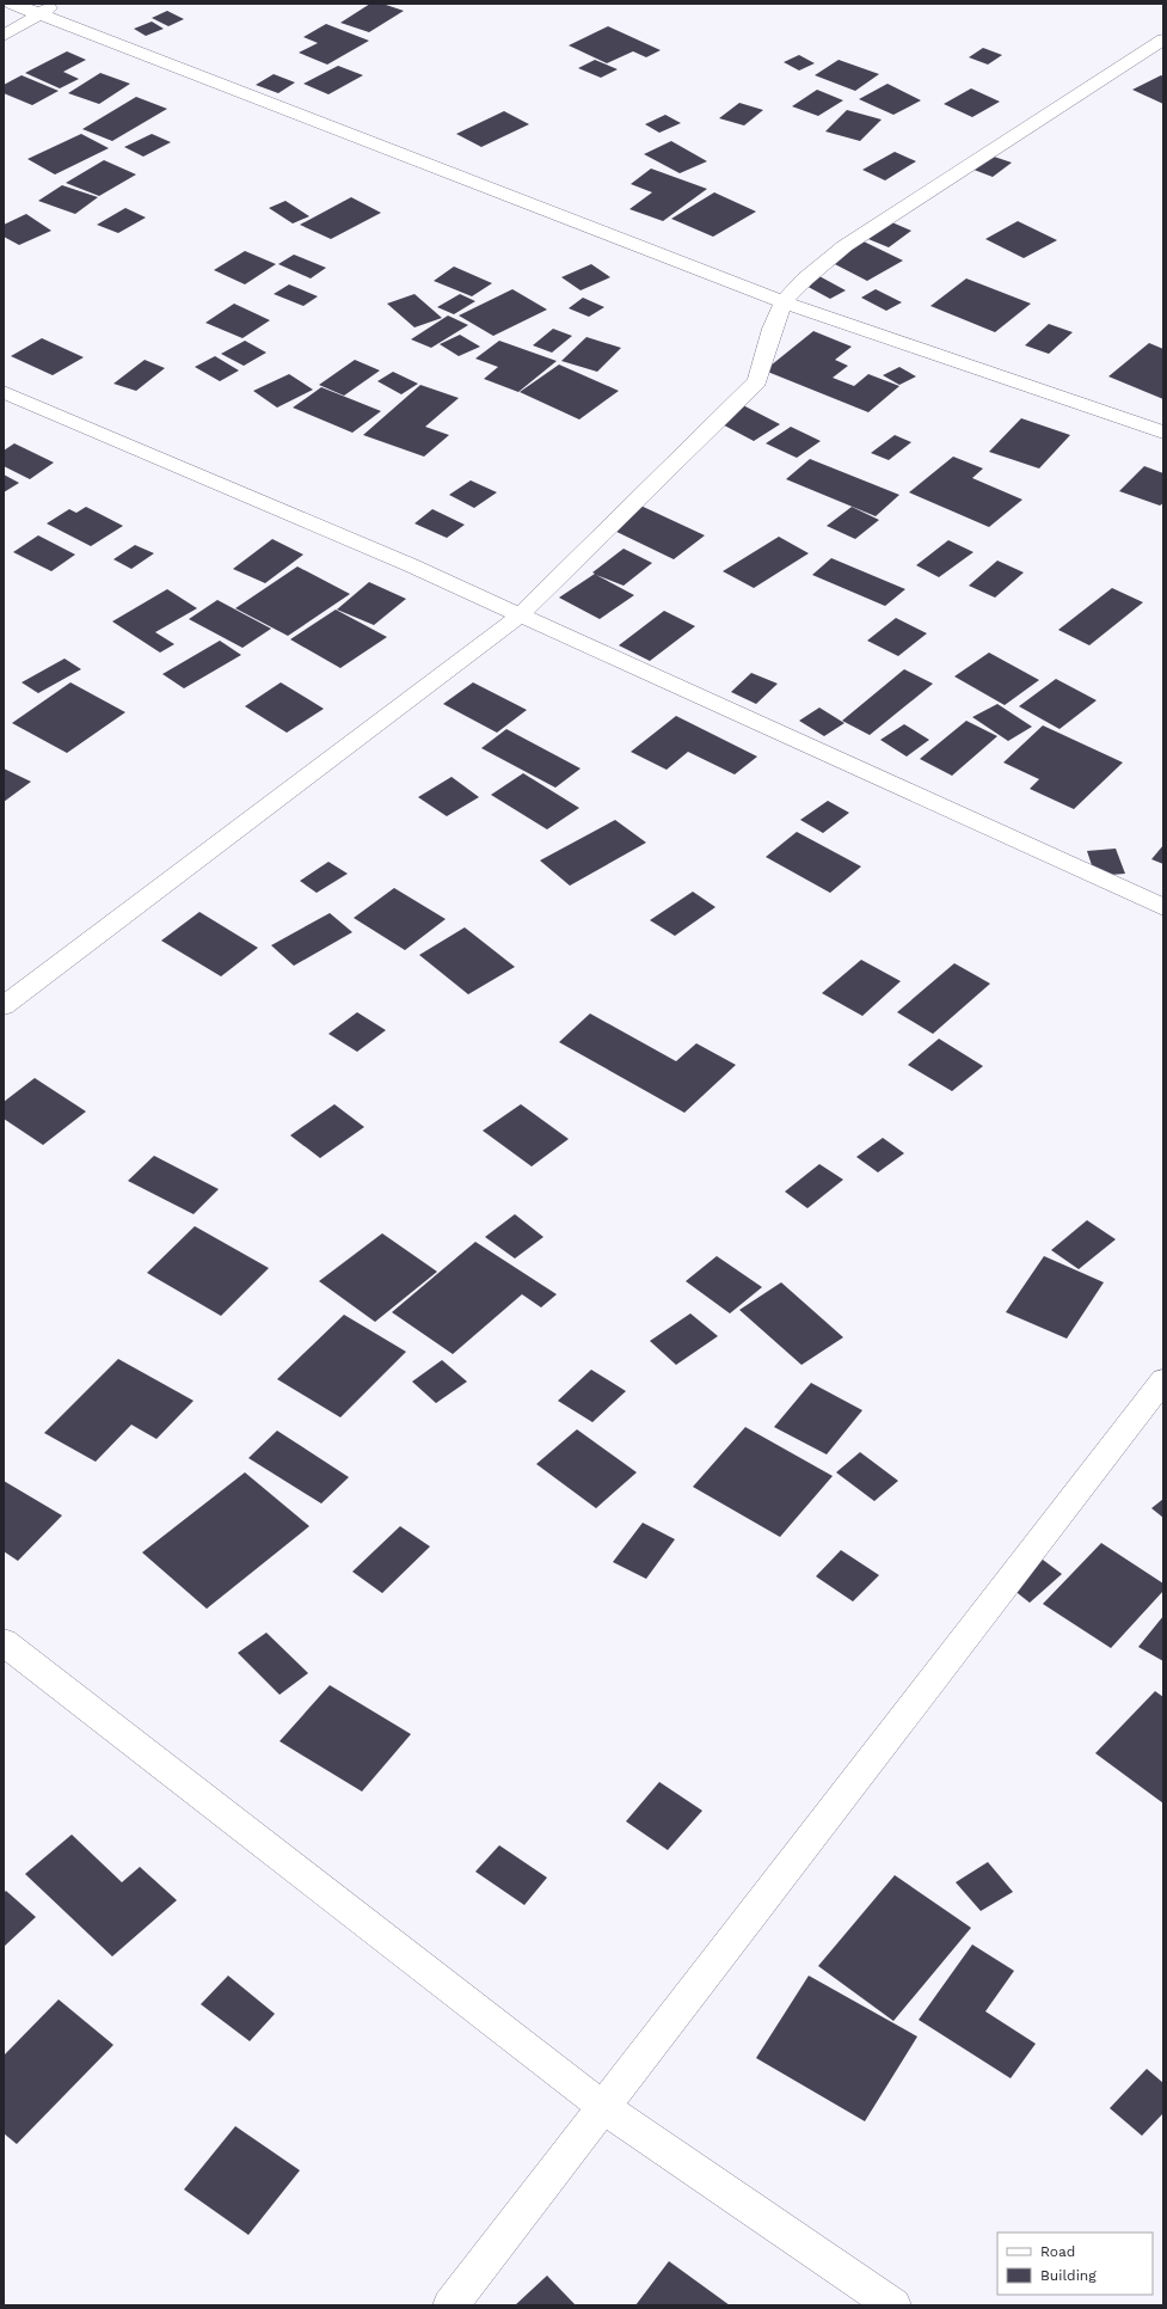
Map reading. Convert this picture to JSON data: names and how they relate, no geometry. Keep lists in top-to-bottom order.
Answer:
{
  "legend": ["Road", "Building"]
}
